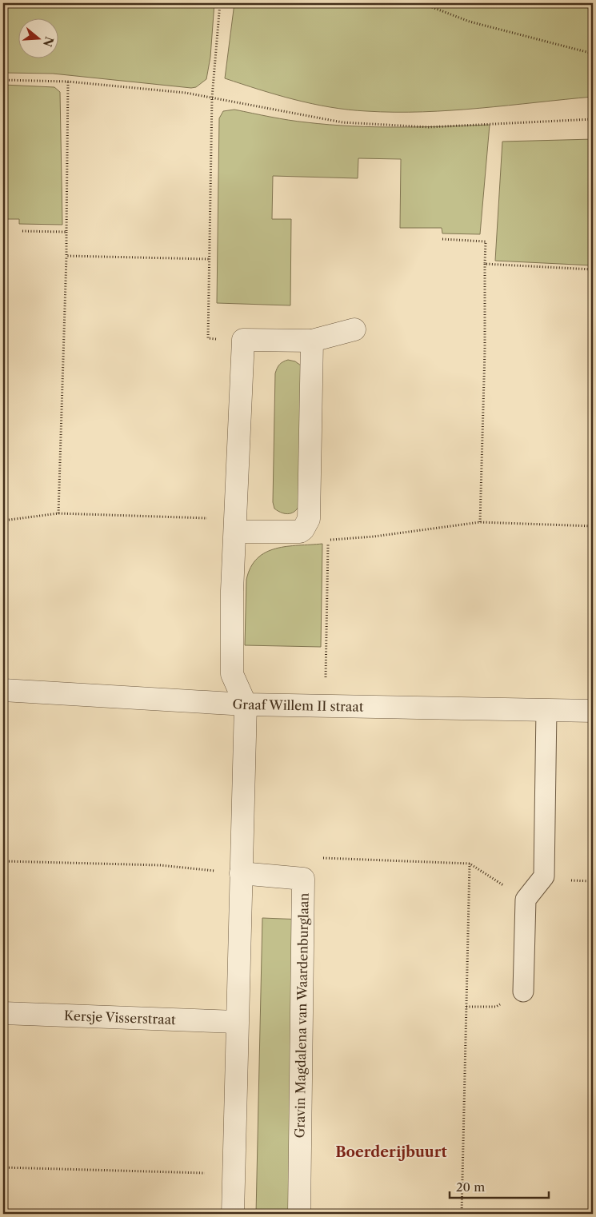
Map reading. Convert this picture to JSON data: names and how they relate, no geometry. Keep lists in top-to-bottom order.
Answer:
{
  "streets": {
    "street": ["Graaf Willem II straat", "Gravin Magdalena van Waardenburglaan", "Kersje Visserstraat"]
  },
  "districts": ["Boerderijbuurt"],
  "scale_bar": "20 m",
  "north": "right"
}
